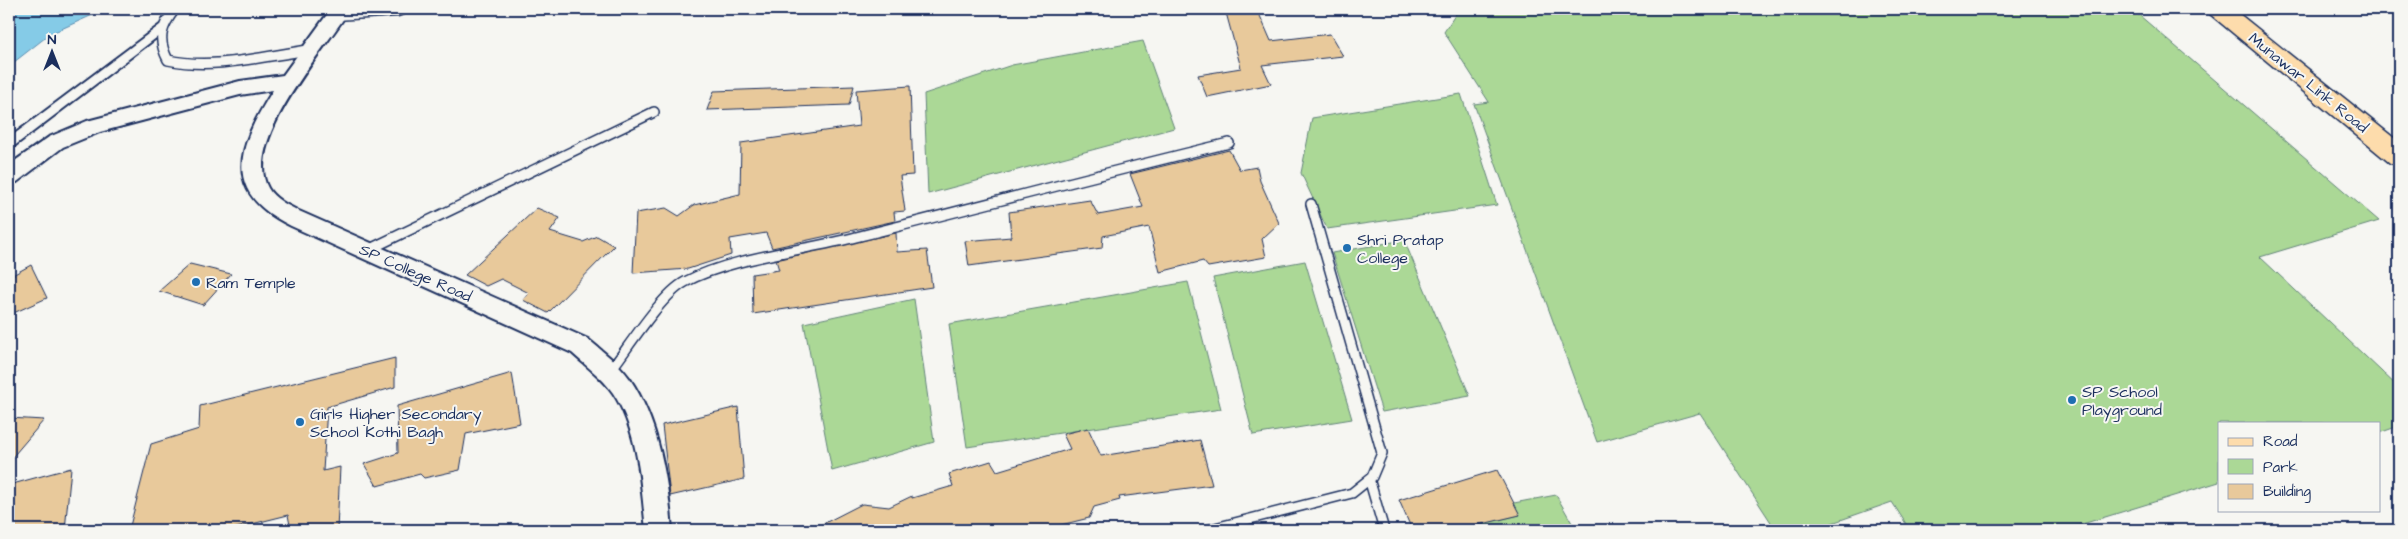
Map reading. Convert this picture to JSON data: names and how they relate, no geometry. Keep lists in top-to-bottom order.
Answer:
{
  "streets": {
    "main road": ["Munawar Link Road"],
    "street": ["SP College Road"]
  },
  "places": [
    "Shri Pratap College",
    "Ram Temple",
    "SP School Playground",
    "Girls Higher Secondary School Kothi Bagh"
  ],
  "legend": ["Road", "Park", "Building"],
  "north": "top"
}
